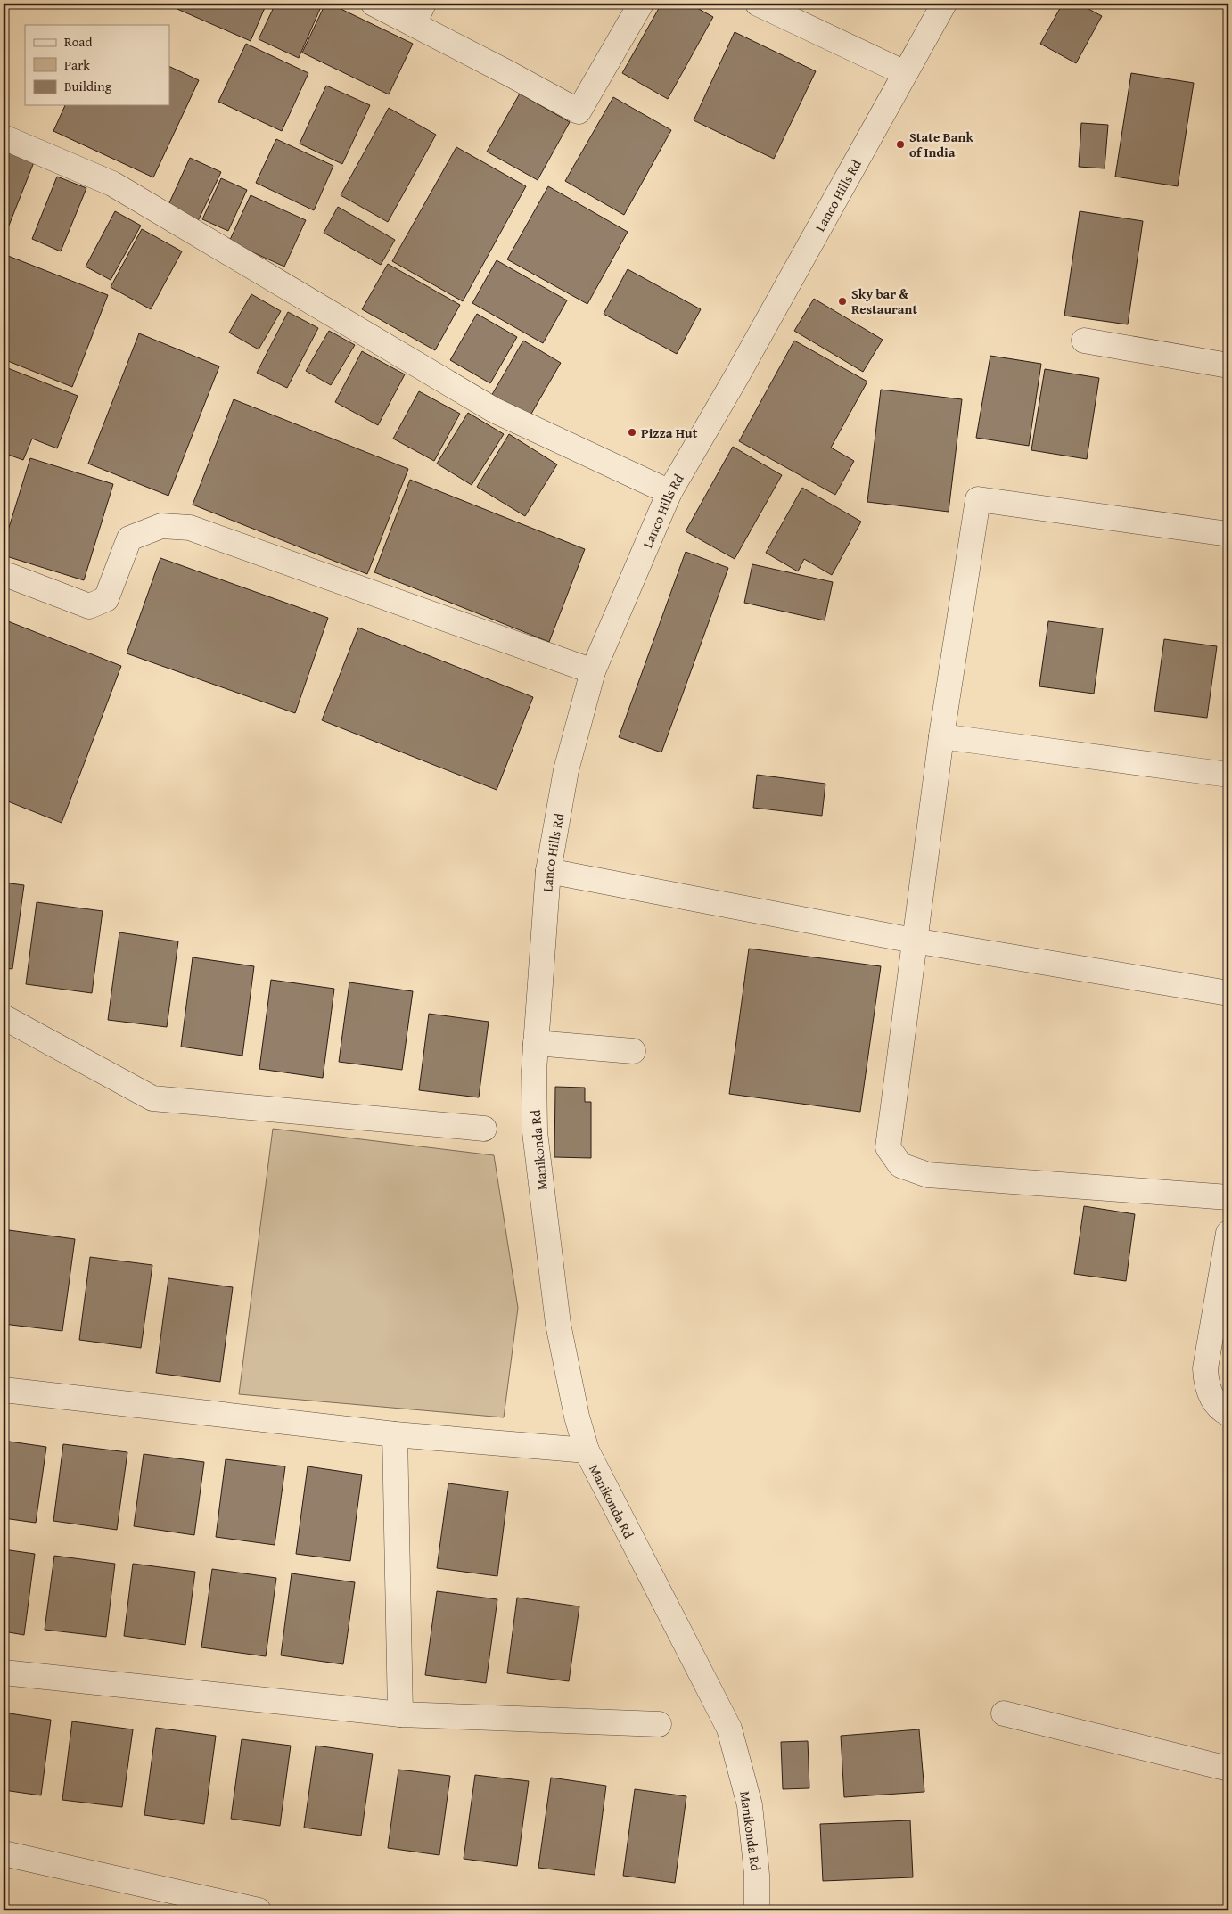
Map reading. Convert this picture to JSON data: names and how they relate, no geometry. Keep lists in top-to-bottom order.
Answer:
{
  "streets": {
    "street": ["Lanco Hills Rd", "Manikonda Rd"]
  },
  "crossings": [
    ["Lanco Hills Rd", "Manikonda Rd"]
  ],
  "places": ["State Bank of India", "Sky bar & Restaurant", "Pizza Hut"],
  "legend": ["Road", "Park", "Building"]
}
